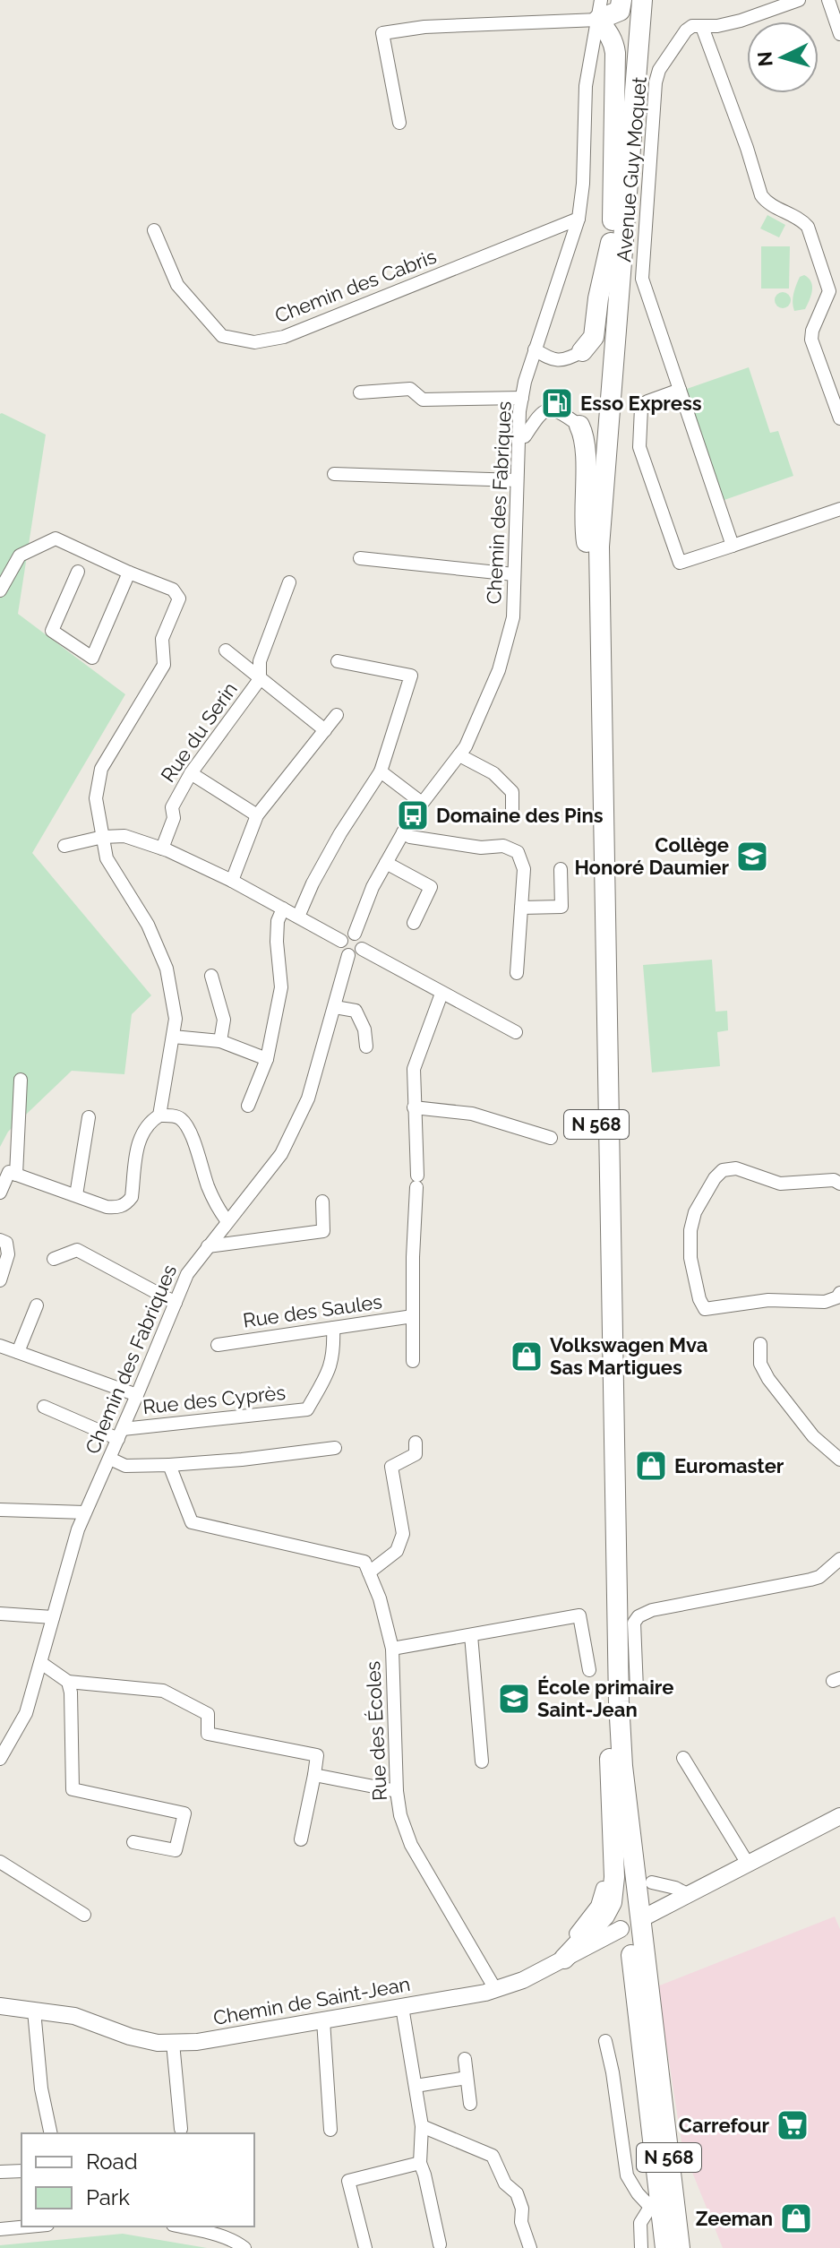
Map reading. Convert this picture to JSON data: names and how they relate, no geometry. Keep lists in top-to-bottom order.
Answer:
{
  "streets": {
    "highway": ["N 568"],
    "main road": ["Chemin de Saint-Jean"],
    "street": [
      "Avenue Guy Moquet",
      "Chemin des Cabris",
      "Chemin des Fabriques",
      "Rue du Serin",
      "Rue des Saules",
      "Rue des Cyprès",
      "Rue des Écoles"
    ]
  },
  "crossings": [
    ["Chemin des Cabris", "Chemin des Fabriques"],
    ["Chemin des Fabriques", "Rue des Cyprès"],
    ["Rue des Saules", "Rue des Cyprès"],
    ["Rue des Écoles", "Chemin de Saint-Jean"]
  ],
  "places": {
    "fuel station": ["Esso Express"],
    "bus stop": ["Domaine des Pins"],
    "school or university": ["Collège Honoré Daumier", "École primaire Saint-Jean"],
    "shop": ["Volkswagen Mva Sas Martigues", "Euromaster", "Zeeman"],
    "supermarket": ["Carrefour"]
  },
  "legend": ["Road", "Park"],
  "north": "left"
}
